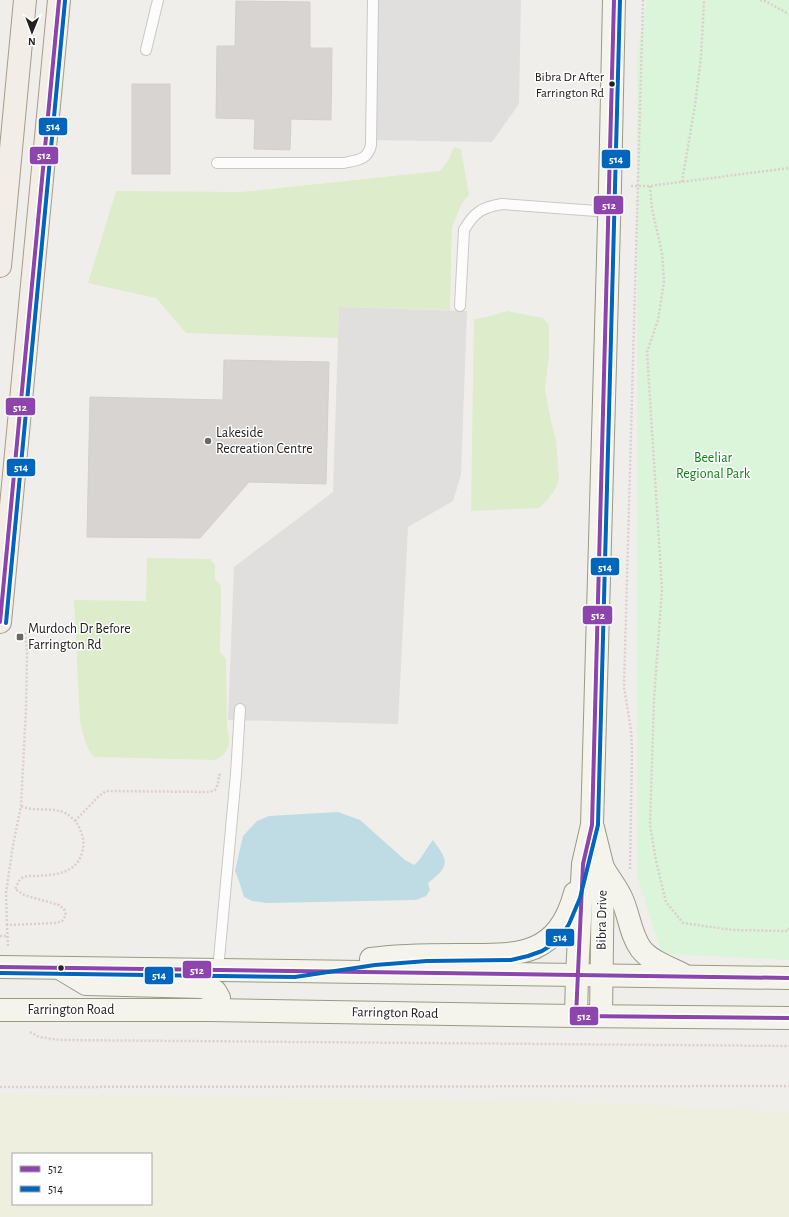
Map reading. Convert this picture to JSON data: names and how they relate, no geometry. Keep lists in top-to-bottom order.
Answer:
{
  "streets": {
    "main road": ["Bibra Drive", "Farrington Road"]
  },
  "crossings": [
    ["Bibra Drive", "Farrington Road"]
  ],
  "parks": ["Beeliar Regional Park"],
  "places": {
    "other": ["Bibra Dr After Farrington Rd", "Lakeside Recreation Centre"],
    "transit": ["Murdoch Dr Before Farrington Rd"]
  },
  "lines": ["transit line 512", "transit line 514"],
  "legend": ["512", "514"],
  "north": "bottom"
}
